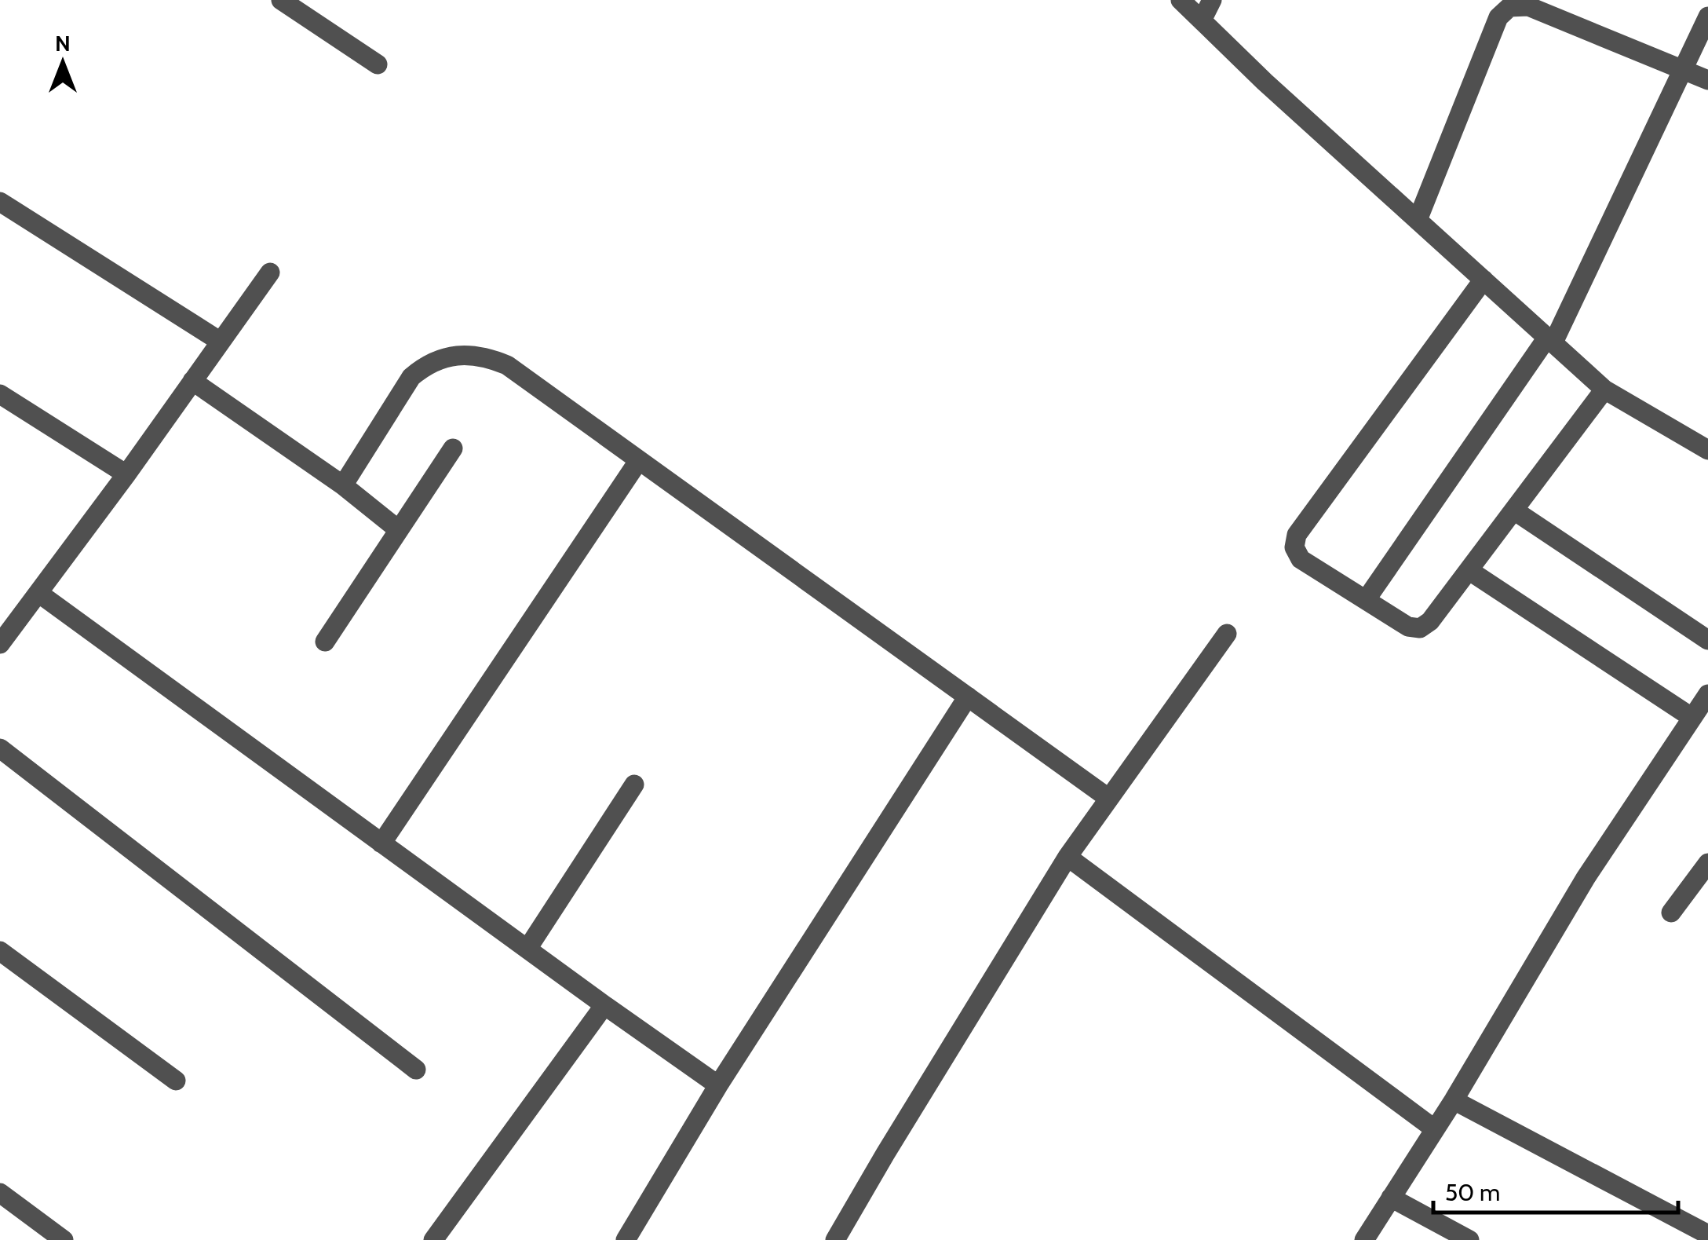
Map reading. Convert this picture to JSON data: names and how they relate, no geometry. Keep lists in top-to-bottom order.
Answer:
{
  "scale_bar": "50 m",
  "north": "top"
}
